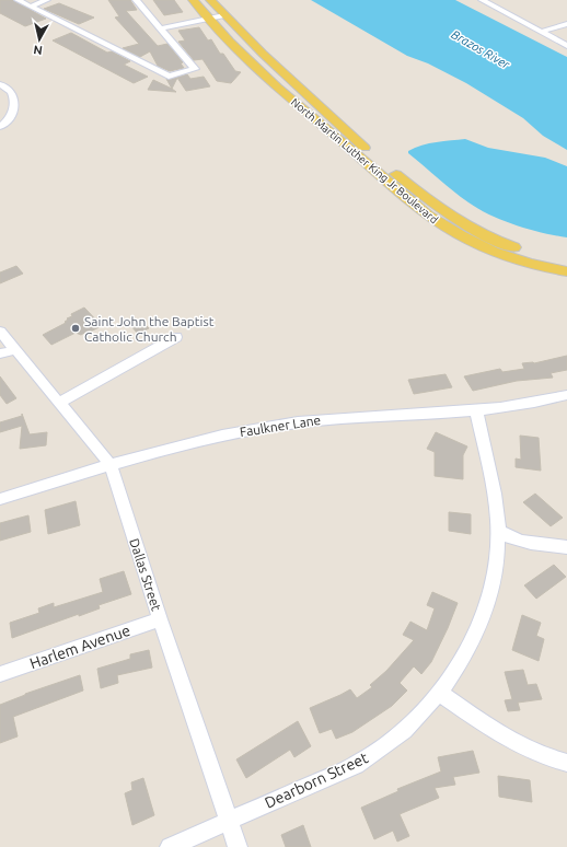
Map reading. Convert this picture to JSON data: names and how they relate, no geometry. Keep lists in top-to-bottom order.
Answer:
{
  "streets": {
    "main road": ["North Martin Luther King Jr Boulevard"],
    "street": [
      "Faulkner Lane",
      "Dallas Street",
      "Harlem Avenue",
      "Dearborn Street"
    ]
  },
  "crossings": [
    ["Faulkner Lane", "Dallas Street"],
    ["Faulkner Lane", "Dearborn Street"],
    ["Dallas Street", "Harlem Avenue"],
    ["Dallas Street", "Dearborn Street"]
  ],
  "water": ["Brazos River"],
  "places": ["Saint John the Baptist Catholic Church"],
  "north": "bottom"
}
